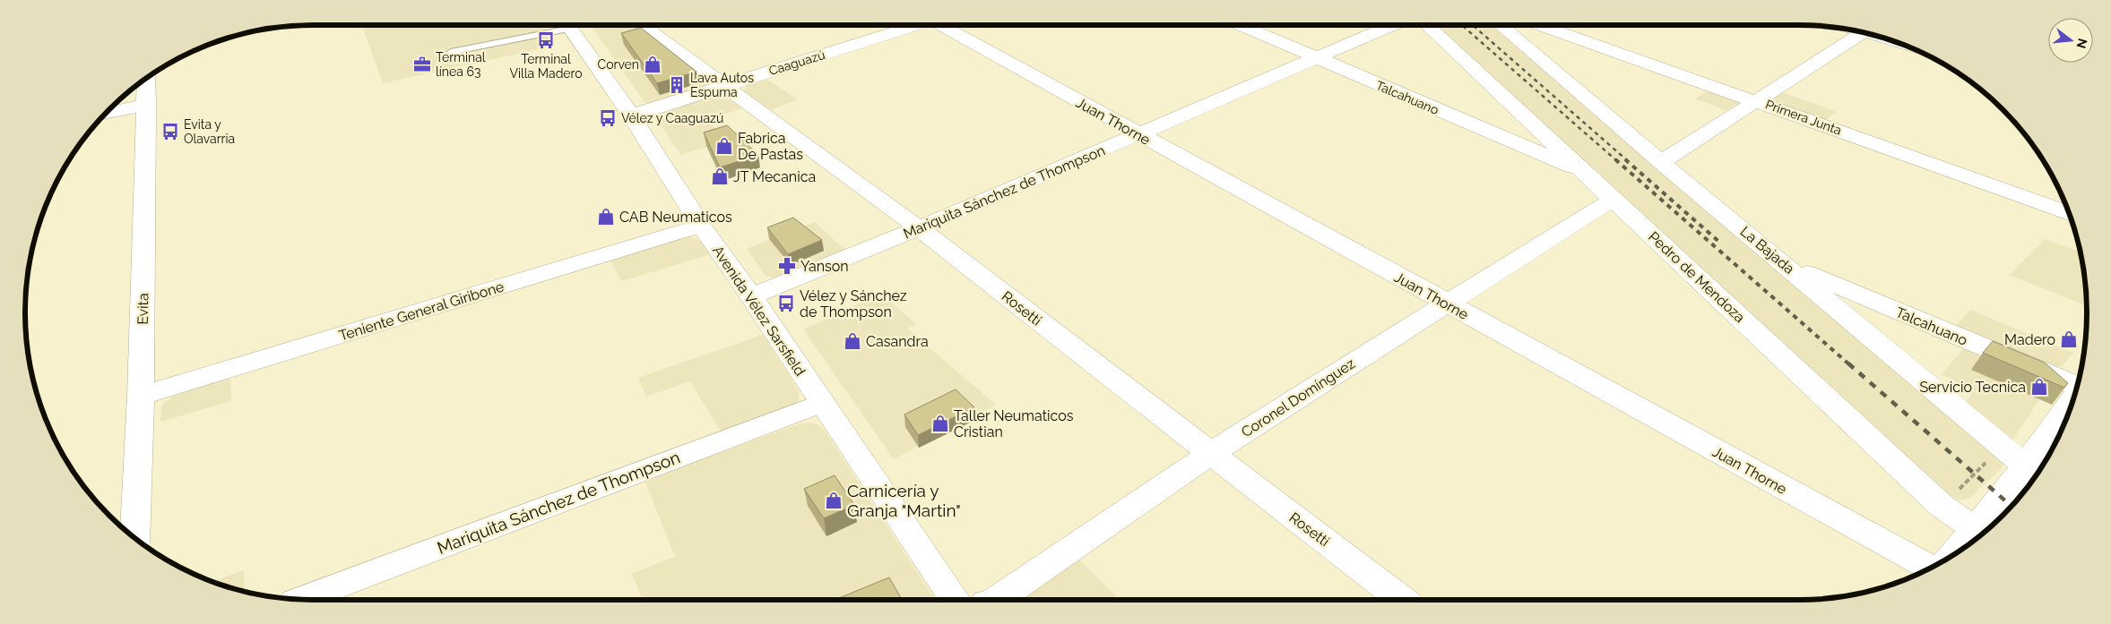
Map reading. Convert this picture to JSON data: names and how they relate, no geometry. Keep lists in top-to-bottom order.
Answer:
{
  "streets": {
    "street": [
      "Caaguazú",
      "Talcahuano",
      "Primera Junta",
      "Juan Thorne",
      "Mariquita Sánchez de Thompson",
      "La Bajada",
      "Pedro de Mendoza",
      "Rosetti",
      "Evita",
      "Teniente General Giribone",
      "Avenida Vélez Sarsfield",
      "Coronel Domínguez"
    ]
  },
  "crossings": [
    ["Caaguazú", "Rosetti"],
    ["Caaguazú", "Avenida Vélez Sarsfield"],
    ["Talcahuano", "Mariquita Sánchez de Thompson"],
    ["Talcahuano", "La Bajada"],
    ["Talcahuano", "Pedro de Mendoza"],
    ["Juan Thorne", "Mariquita Sánchez de Thompson"],
    ["Juan Thorne", "Coronel Domínguez"],
    ["Mariquita Sánchez de Thompson", "Rosetti"],
    ["Mariquita Sánchez de Thompson", "Avenida Vélez Sarsfield"],
    ["Pedro de Mendoza", "Coronel Domínguez"],
    ["Rosetti", "Coronel Domínguez"],
    ["Evita", "Teniente General Giribone"],
    ["Teniente General Giribone", "Avenida Vélez Sarsfield"]
  ],
  "places": {
    "bus stop": [
      "Terminal Villa Madero",
      "Vélez y Caaguazú",
      "Evita y Olavarria",
      "Vélez y Sánchez de Thompson"
    ],
    "office": ["Terminal línea 63"],
    "shop": [
      "Corven",
      "Fabrica De Pastas",
      "JT Mecanica",
      "CAB Neumaticos",
      "Madero",
      "Casandra",
      "Servicio Tecnica",
      "Taller Neumaticos Cristian",
      "Carnicería y Granja \"Martin\""
    ],
    "building": ["Lava Autos Espuma"],
    "pharmacy": ["Yanson"]
  },
  "north": "right"
}
